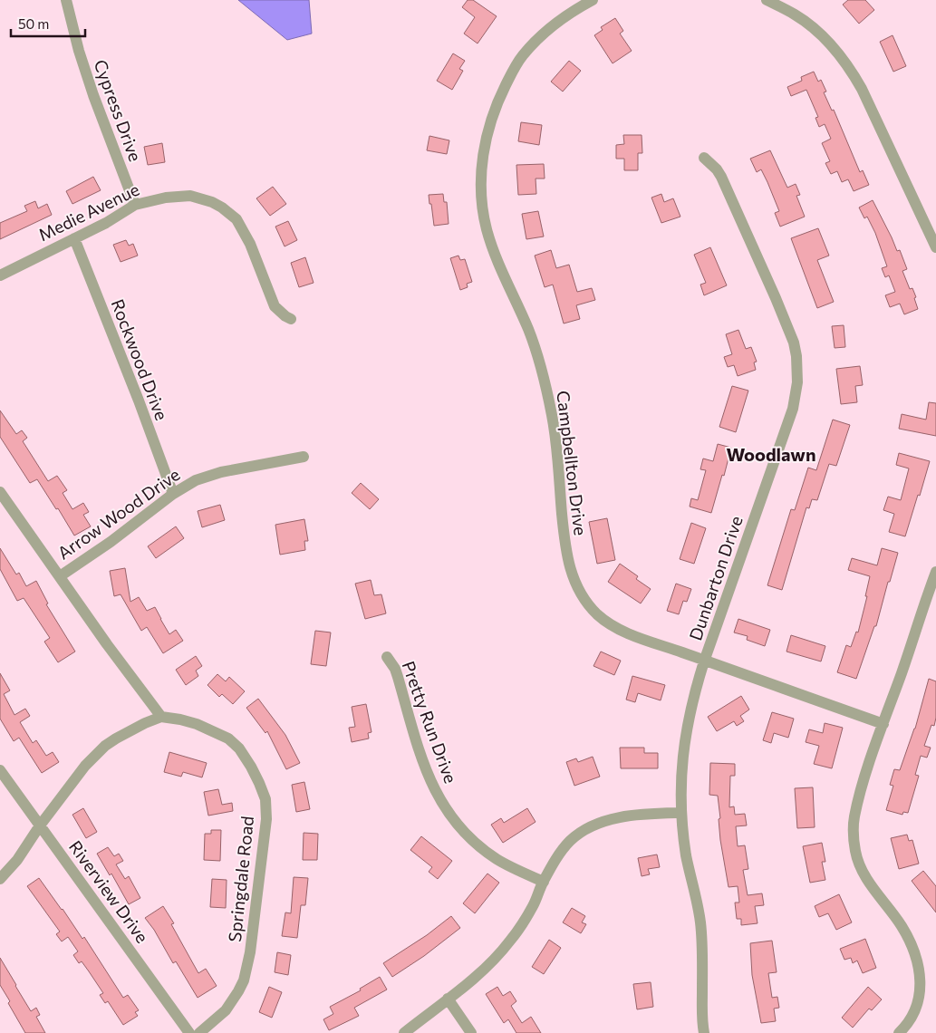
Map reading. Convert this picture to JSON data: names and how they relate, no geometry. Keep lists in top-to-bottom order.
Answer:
{
  "streets": {
    "street": [
      "Cypress Drive",
      "Medie Avenue",
      "Rockwood Drive",
      "Campbellton Drive",
      "Arrow Wood Drive",
      "Dunbarton Drive",
      "Pretty Run Drive",
      "Springdale Road",
      "Riverview Drive"
    ]
  },
  "crossings": [
    ["Cypress Drive", "Medie Avenue"],
    ["Medie Avenue", "Rockwood Drive"],
    ["Rockwood Drive", "Arrow Wood Drive"],
    ["Campbellton Drive", "Dunbarton Drive"]
  ],
  "districts": ["Woodlawn"],
  "scale_bar": "50 m"
}
